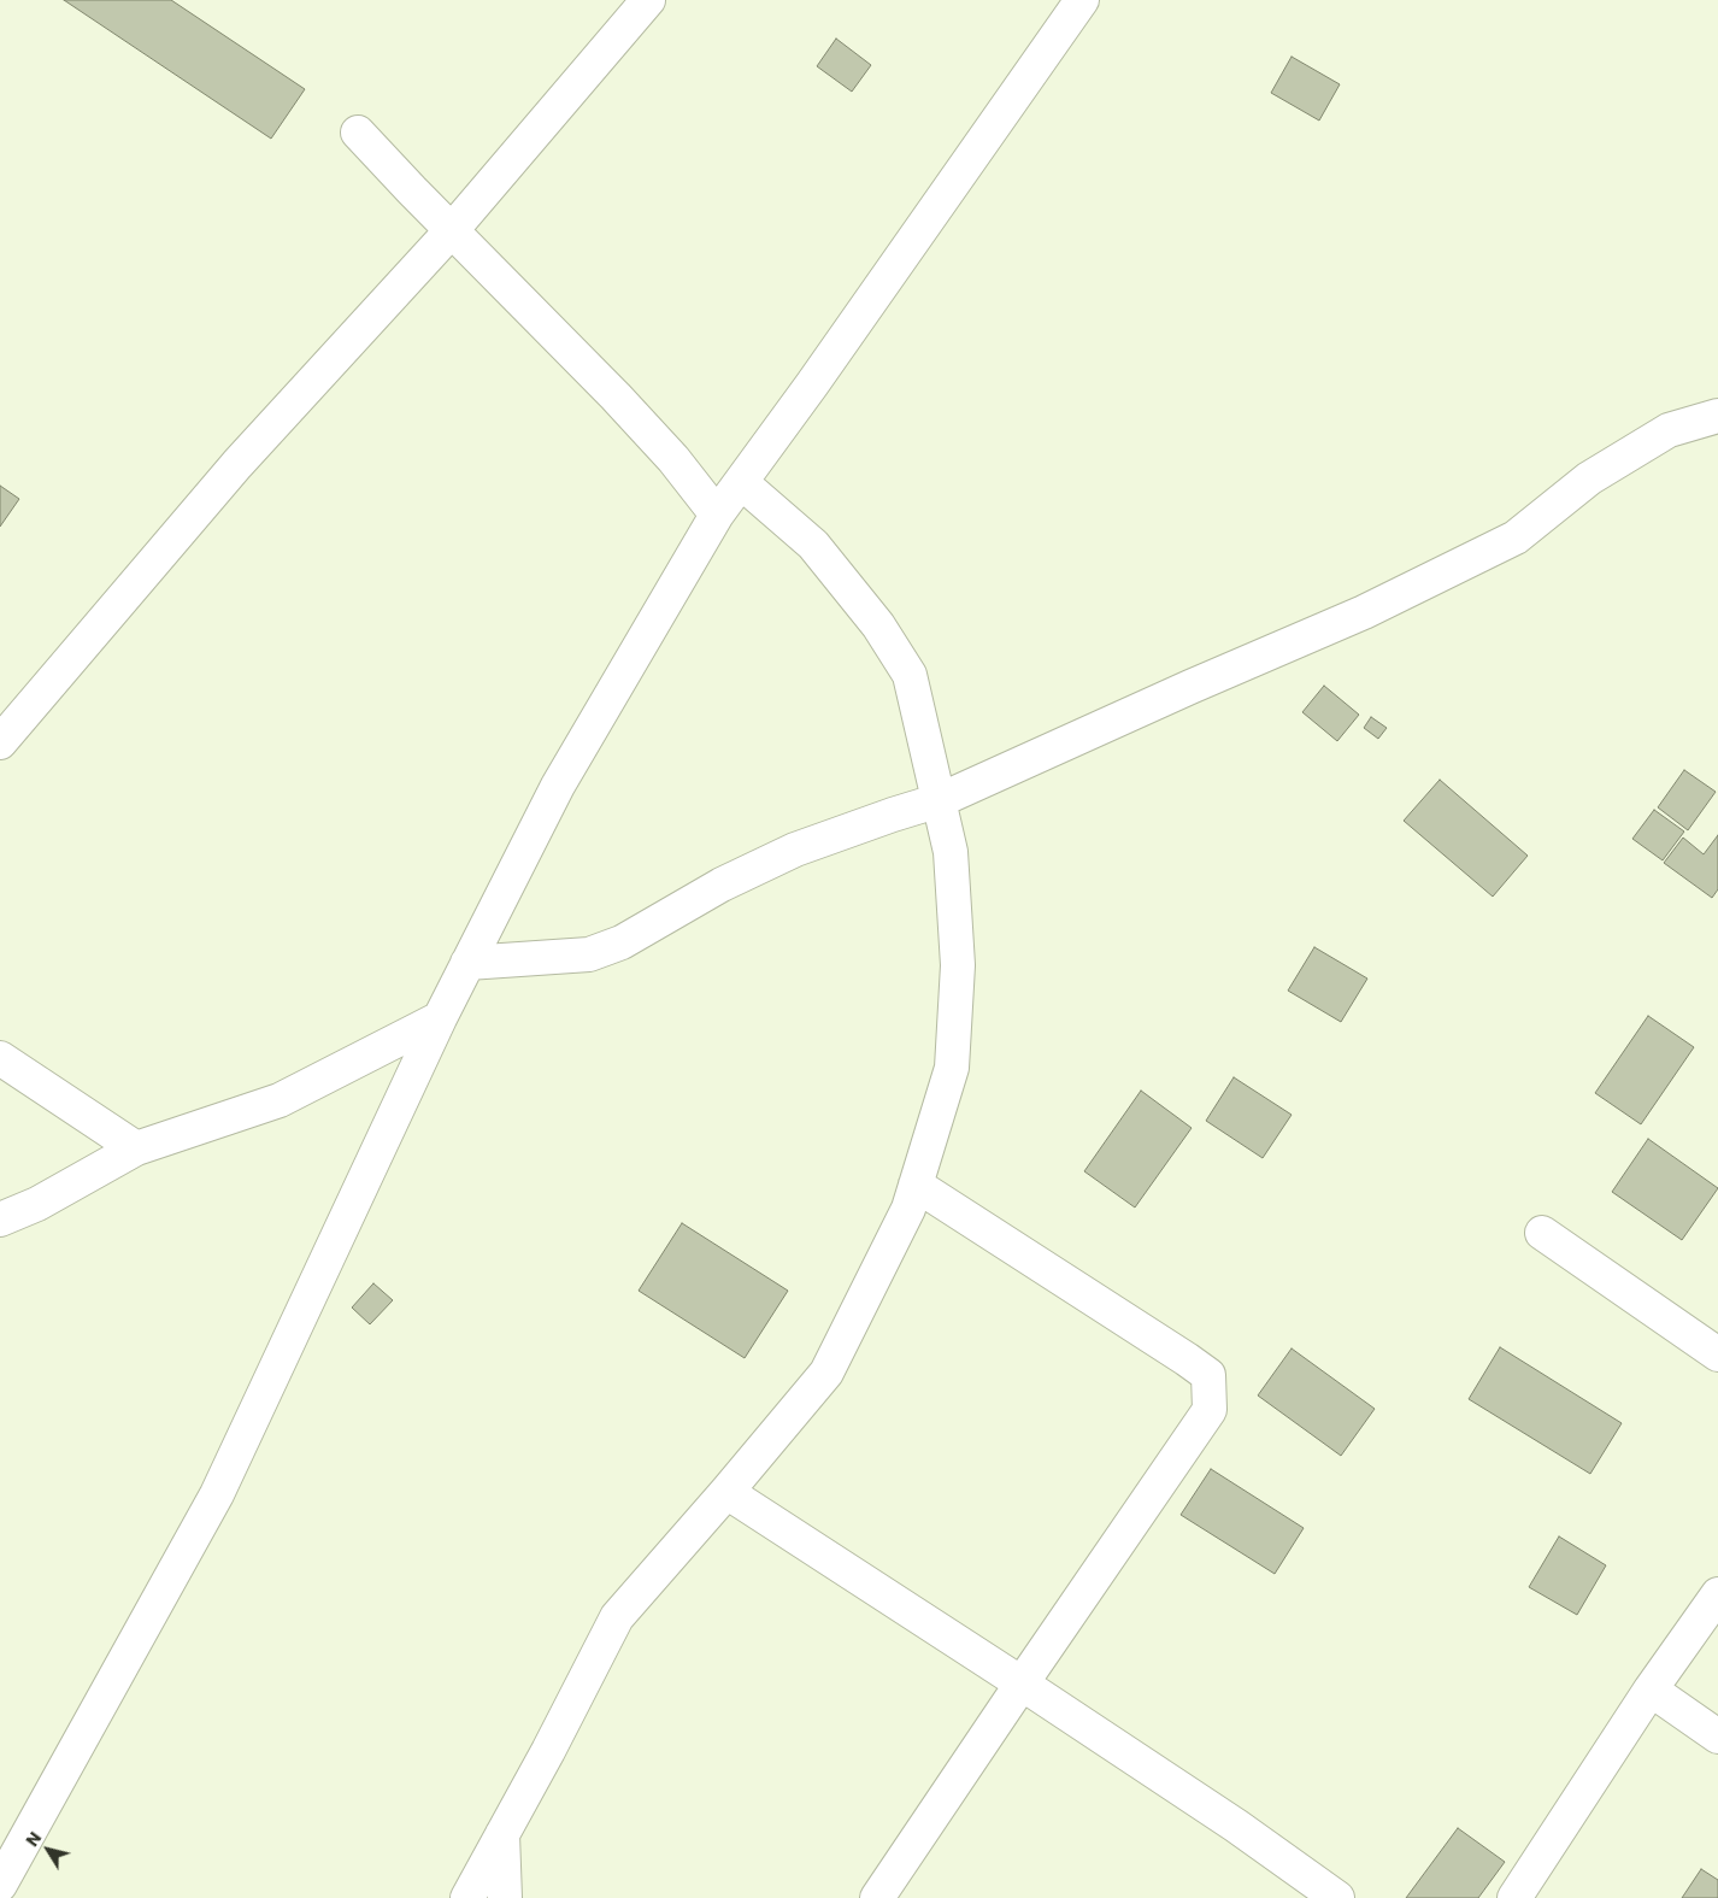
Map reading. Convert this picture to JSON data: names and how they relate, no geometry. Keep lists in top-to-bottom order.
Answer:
{
  "north": "top left"
}
